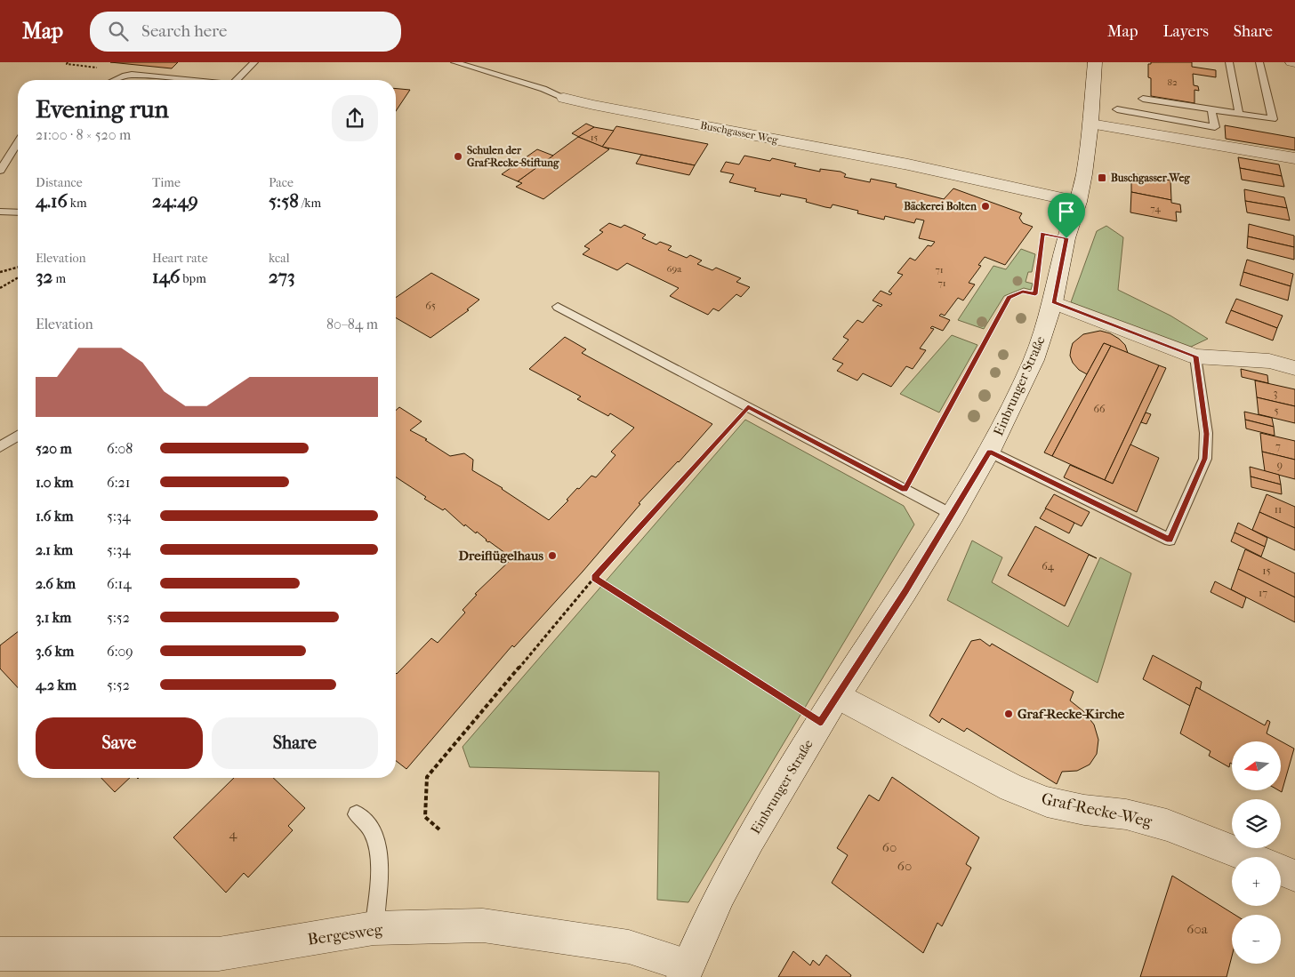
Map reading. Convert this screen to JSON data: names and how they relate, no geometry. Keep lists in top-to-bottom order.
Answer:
{
  "streets": {
    "street": [
      "Buschgasser Weg",
      "Einbrunger Straße",
      "Graf-Recke-Weg",
      "Bergesweg"
    ]
  },
  "crossings": [
    ["Buschgasser Weg", "Einbrunger Straße"],
    ["Einbrunger Straße", "Graf-Recke-Weg"],
    ["Einbrunger Straße", "Bergesweg"]
  ],
  "places": {
    "other": [
      "Schulen der Graf-Recke-Stiftung",
      "Bäckerei Bolten",
      "Dreiflügelhaus",
      "Graf-Recke-Kirche"
    ],
    "transit": ["Buschgasser Weg"]
  },
  "house_numbers": [
    "82",
    "15",
    "74",
    "69a",
    "71",
    "71",
    "65",
    "3",
    "66",
    "5",
    "7",
    "9",
    "11",
    "64",
    "15",
    "17",
    "4",
    "60",
    "60",
    "60a"
  ],
  "north": "left",
  "page": {
    "header": "Map",
    "search": "Search here",
    "nav": ["Map", "Layers", "Share"],
    "heading": ["Evening run", "21:00 · 8 × 520 m"],
    "stats": [
      ["Distance", "4.16 km"],
      ["Time", "24:49"],
      ["Pace", "5:58 /km"],
      ["Elevation", "32 m"],
      ["Heart rate", "146 bpm"],
      ["kcal", "273"]
    ],
    "chart": ["Elevation", "80–84 m"],
    "list": [
      {
        "name": "520 m",
        "note": "6:08"
      },
      {
        "name": "1.0 km",
        "note": "6:21"
      },
      {
        "name": "1.6 km",
        "note": "5:34"
      },
      {
        "name": "2.1 km",
        "note": "5:34"
      },
      {
        "name": "2.6 km",
        "note": "6:14"
      },
      {
        "name": "3.1 km",
        "note": "5:52"
      },
      {
        "name": "3.6 km",
        "note": "6:09"
      },
      {
        "name": "4.2 km",
        "note": "5:52"
      }
    ],
    "buttons": ["Save", "Share"],
    "map_buttons": ["+", "−"]
  }
}
